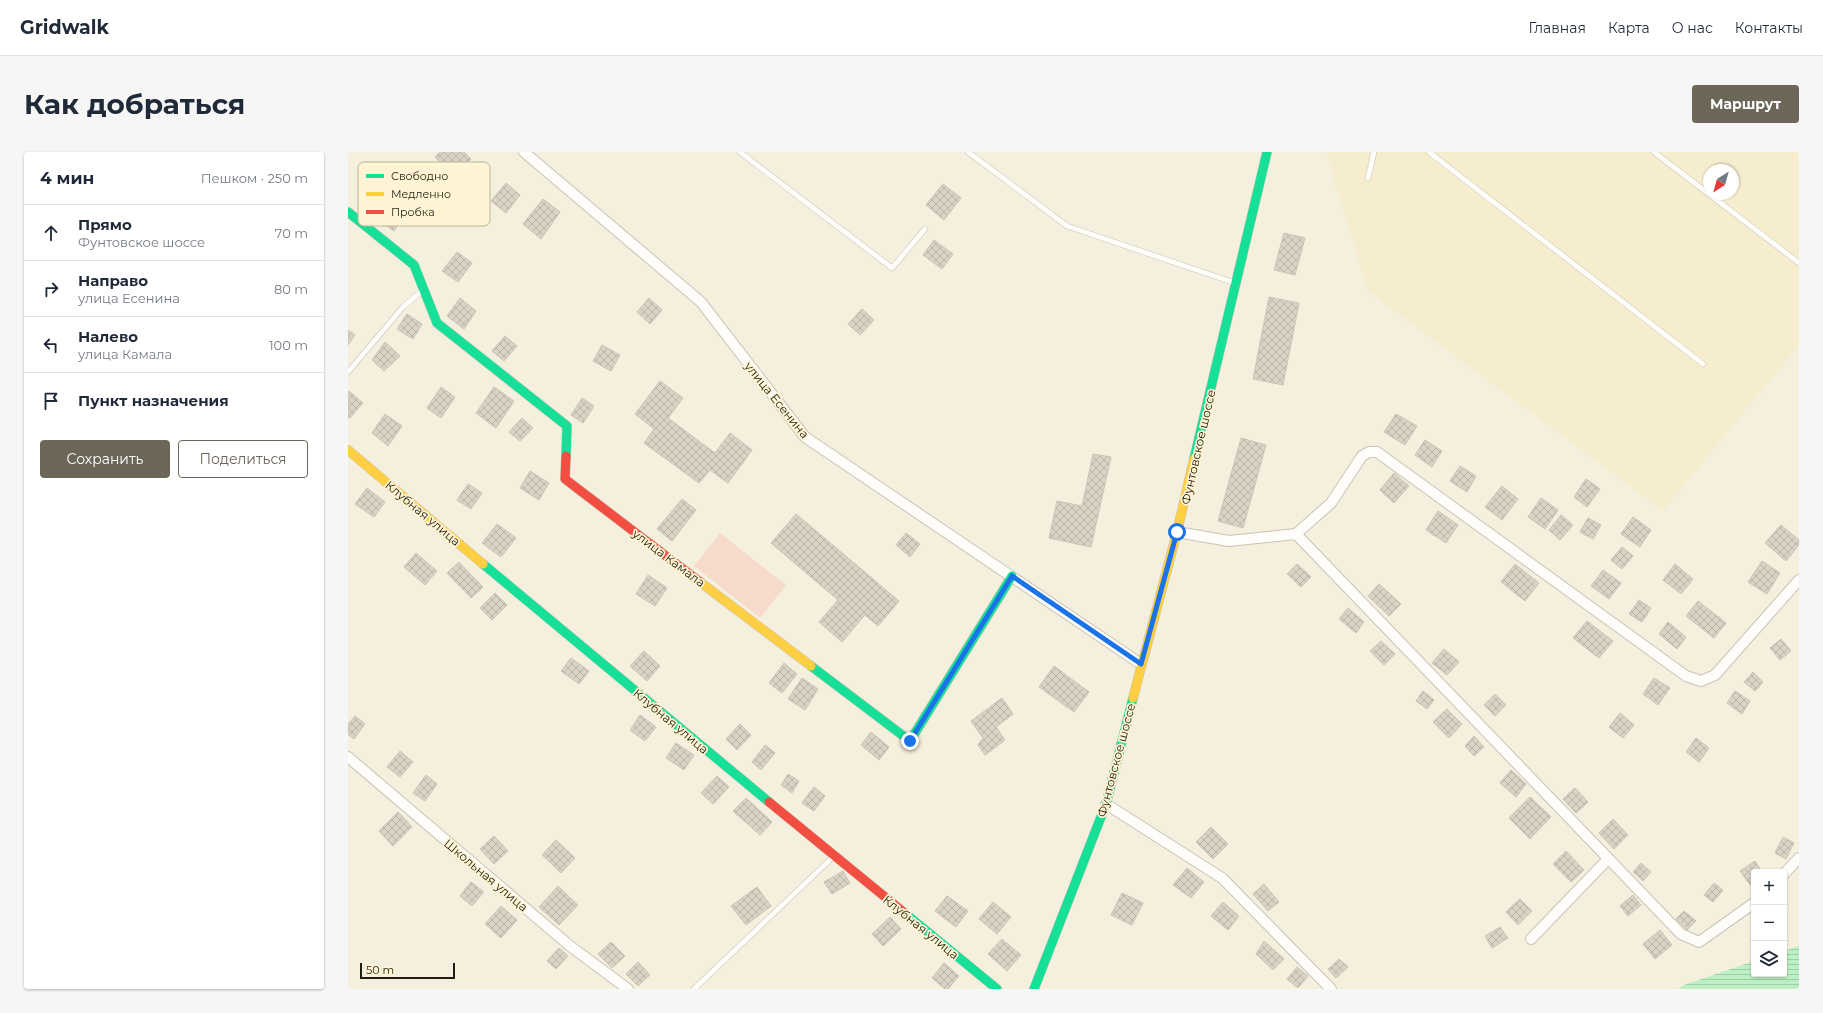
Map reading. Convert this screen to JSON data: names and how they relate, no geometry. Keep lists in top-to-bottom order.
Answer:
{
  "streets": {
    "street": [
      "улица Есенина",
      "Фунтовское шоссе",
      "Клубная улица",
      "улица Камала",
      "Школьная улица"
    ]
  },
  "crossings": [
    ["улица Есенина", "Фунтовское шоссе"],
    ["улица Есенина", "улица Камала"]
  ],
  "legend": ["Свободно", "Медленно", "Пробка"],
  "scale_bar": "50 m",
  "north": "bottom left",
  "page": {
    "header": "Gridwalk",
    "nav": [
      "Главная",
      "Карта",
      "О нас",
      "Контакты"
    ],
    "buttons": [
      "Маршрут",
      ["Сохранить", "Поделиться"]
    ],
    "title": "Как добраться",
    "heading": ["4 мин", "Пешком · 250 m"],
    "list": [
      ["Прямо", "Фунтовское шоссе", "70 m"],
      ["Направо", "улица Есенина", "80 m"],
      ["Налево", "улица Камала", "100 m"],
      "Пункт назначения"
    ],
    "map_buttons": ["+", "−"],
    "scale": "50 m"
  }
}
